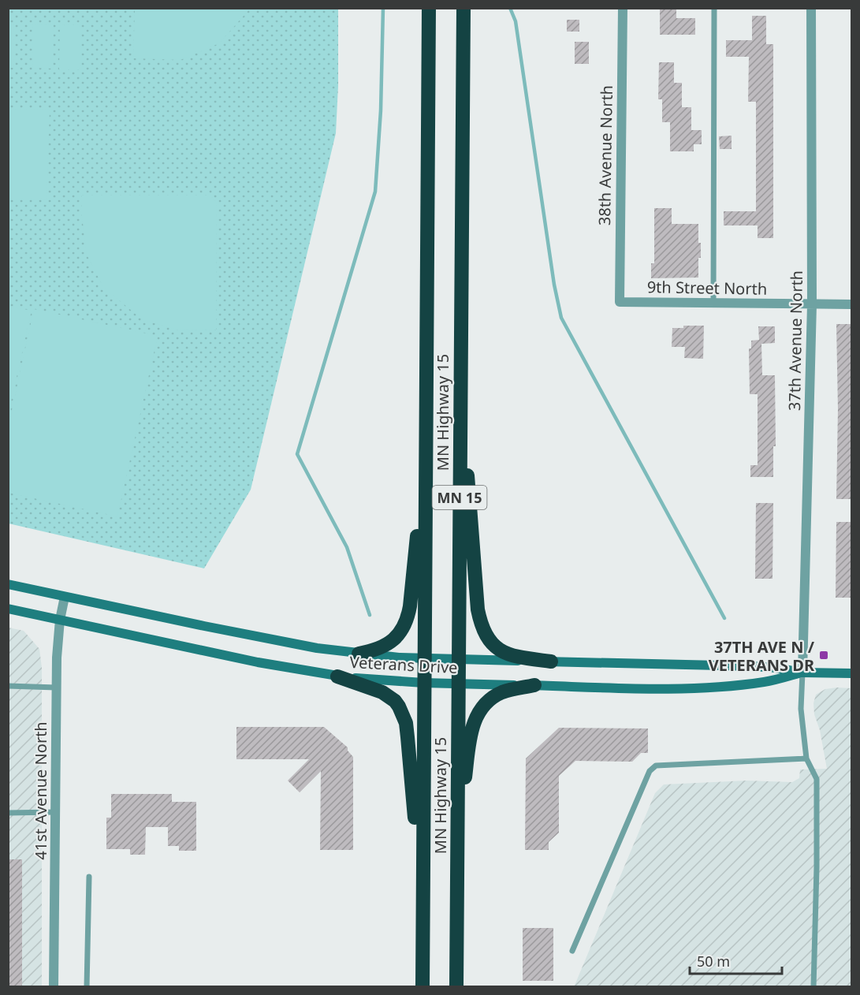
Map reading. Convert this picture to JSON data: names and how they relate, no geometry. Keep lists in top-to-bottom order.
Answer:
{
  "streets": {
    "highway": ["MN Highway 15", "MN 15"],
    "main road": ["Veterans Drive"],
    "street": [
      "38th Avenue North",
      "9th Street North",
      "37th Avenue North",
      "41st Avenue North"
    ]
  },
  "crossings": [
    ["38th Avenue North", "9th Street North"],
    ["9th Street North", "37th Avenue North"],
    ["37th Avenue North", "Veterans Drive"],
    ["MN Highway 15", "Veterans Drive"],
    ["Veterans Drive", "41st Avenue North"]
  ],
  "places": {
    "transit": ["37TH AVE N / VETERANS DR"]
  },
  "scale_bar": "50 m"
}
